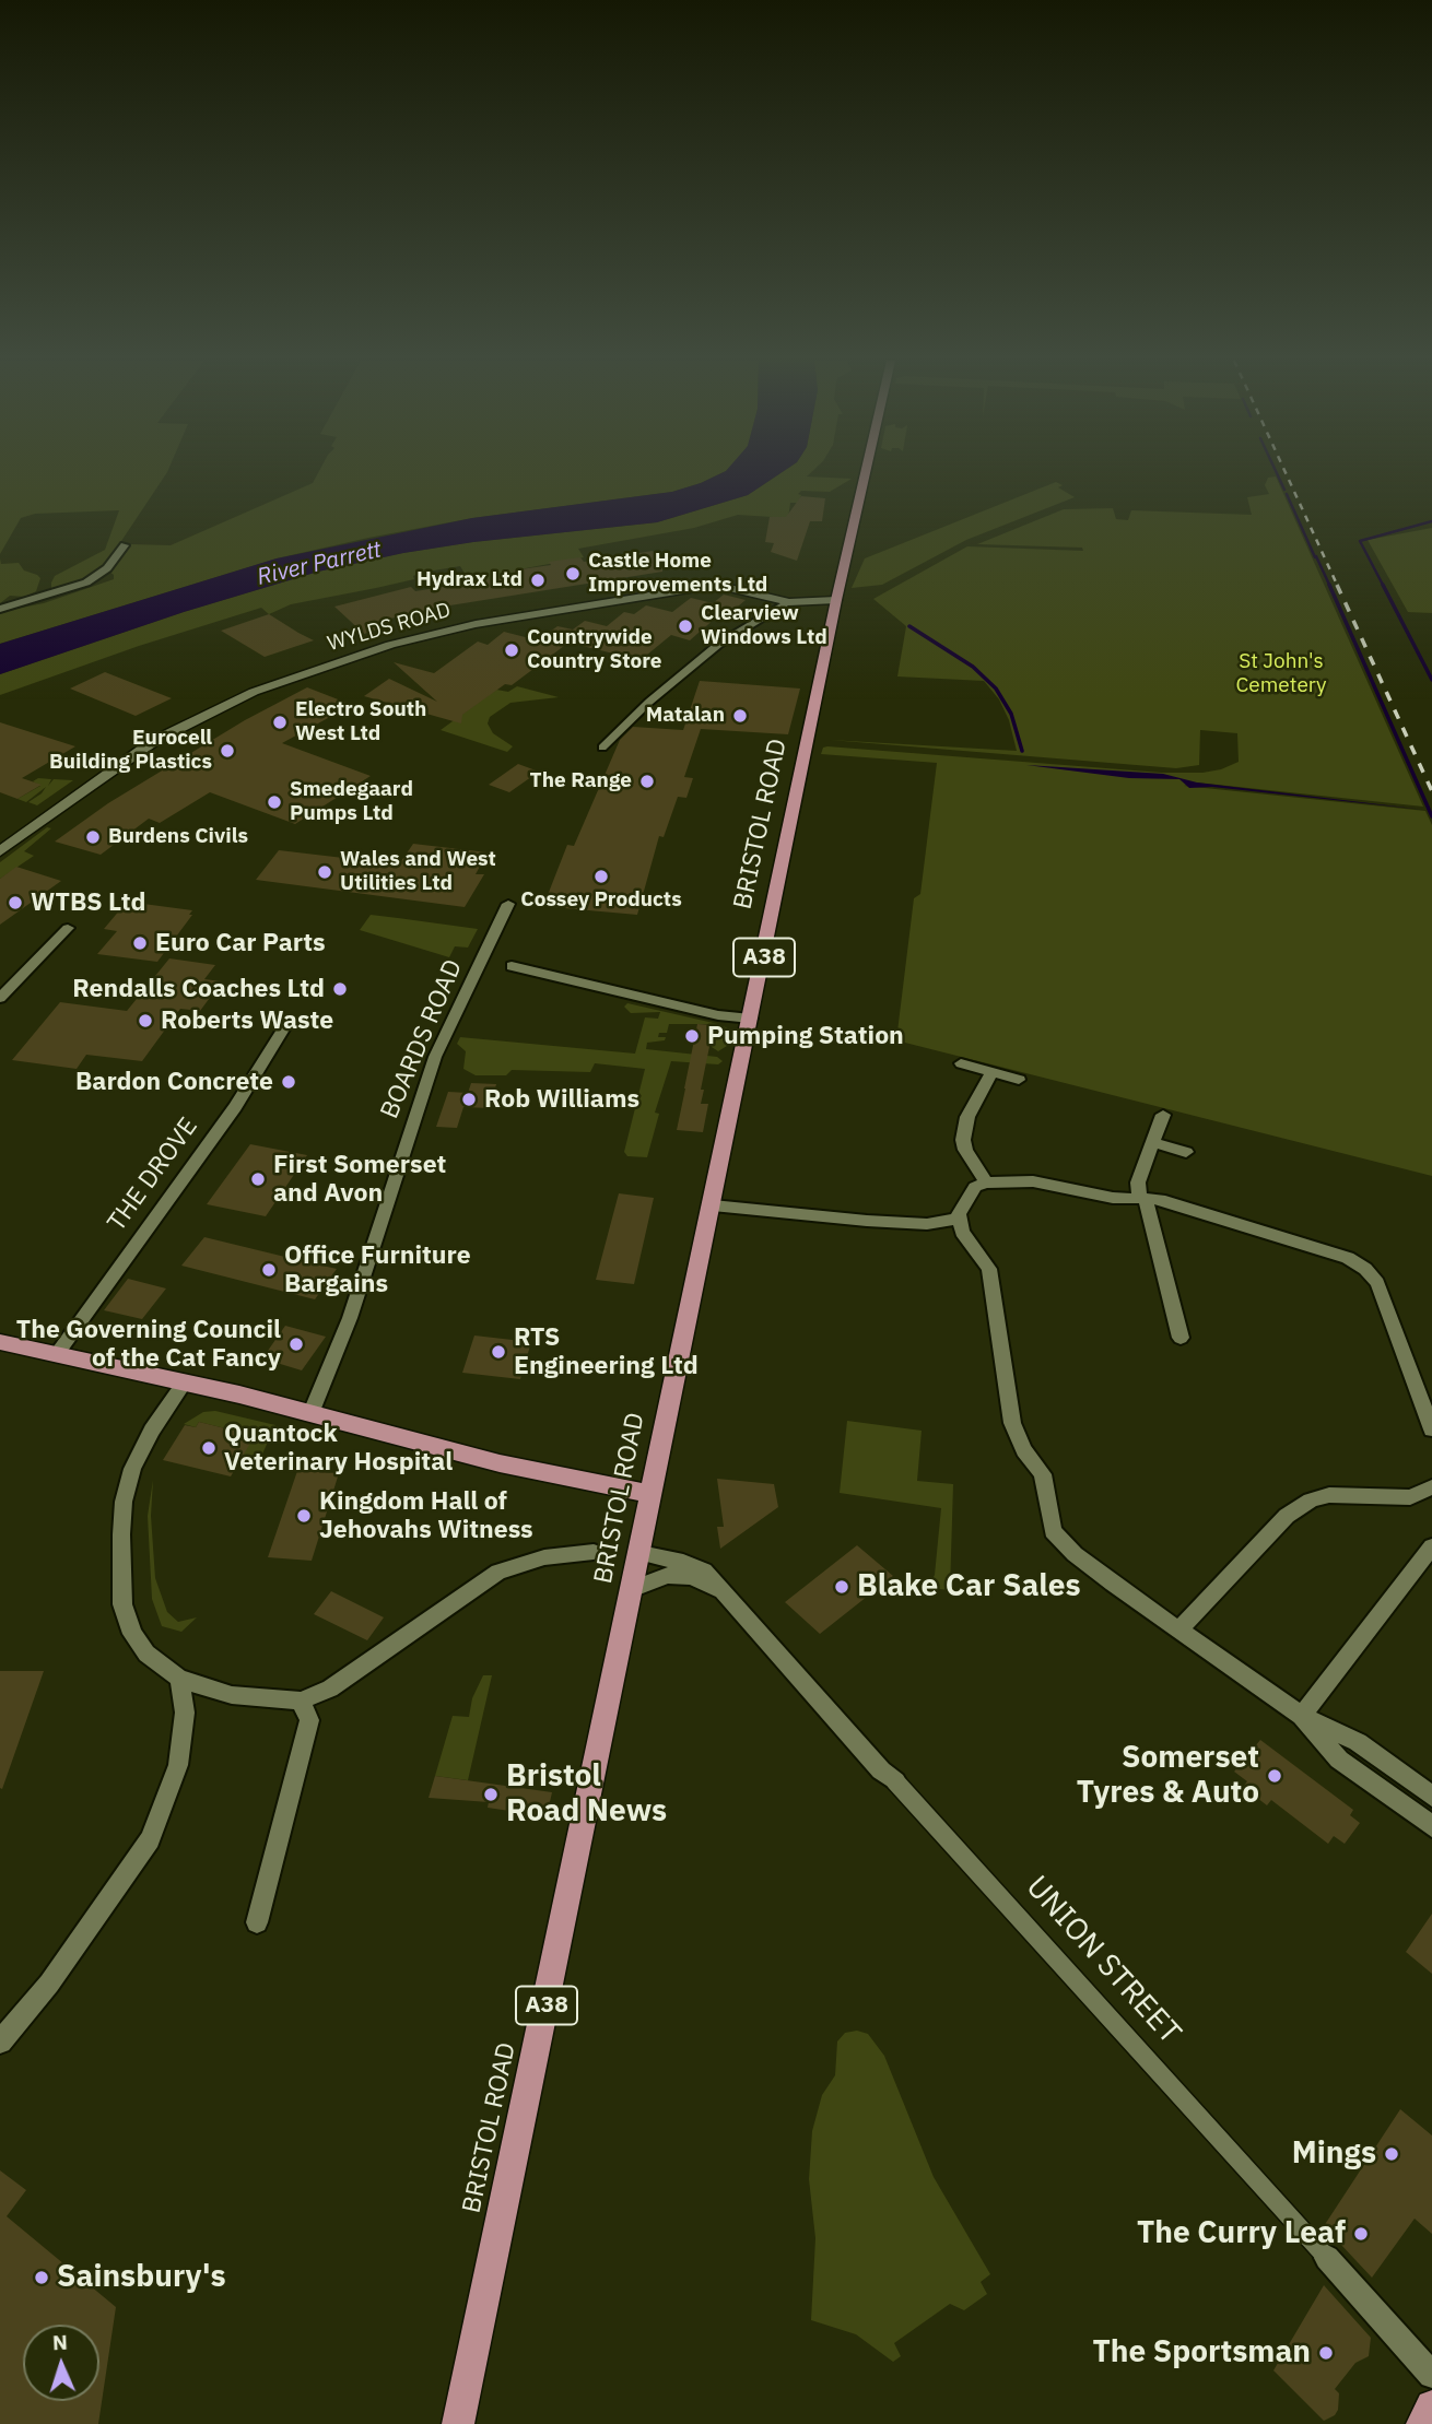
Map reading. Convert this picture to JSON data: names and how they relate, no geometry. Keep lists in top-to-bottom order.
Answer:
{
  "streets": {
    "main road": ["BRISTOL ROAD", "A38"],
    "street": [
      "WYLDS ROAD",
      "BOARDS ROAD",
      "THE DROVE",
      "UNION STREET"
    ]
  },
  "crossings": [
    ["WYLDS ROAD", "BRISTOL ROAD"],
    ["BRISTOL ROAD", "UNION STREET"]
  ],
  "water": ["River Parrett"],
  "parks": ["St John's Cemetery"],
  "places": [
    "Castle Home Improvements Ltd",
    "Hydrax Ltd",
    "Clearview Windows Ltd",
    "Countrywide Country Store",
    "Matalan",
    "Electro South West Ltd",
    "Eurocell Building Plastics",
    "The Range",
    "Smedegaard Pumps Ltd",
    "Burdens Civils",
    "Wales and West Utilities Ltd",
    "Cossey Products",
    "WTBS Ltd",
    "Euro Car Parts",
    "Rendalls Coaches Ltd",
    "Roberts Waste",
    "Pumping Station",
    "Bardon Concrete",
    "Rob Williams",
    "First Somerset and Avon",
    "Office Furniture Bargains",
    "The Governing Council of the Cat Fancy",
    "RTS Engineering Ltd",
    "Quantock Veterinary Hospital",
    "Kingdom Hall of Jehovahs Witness",
    "Blake Car Sales",
    "Somerset Tyres & Auto",
    "Bristol Road News",
    "Mings",
    "The Curry Leaf",
    "Sainsbury's",
    "The Sportsman"
  ],
  "north": "top"
}
